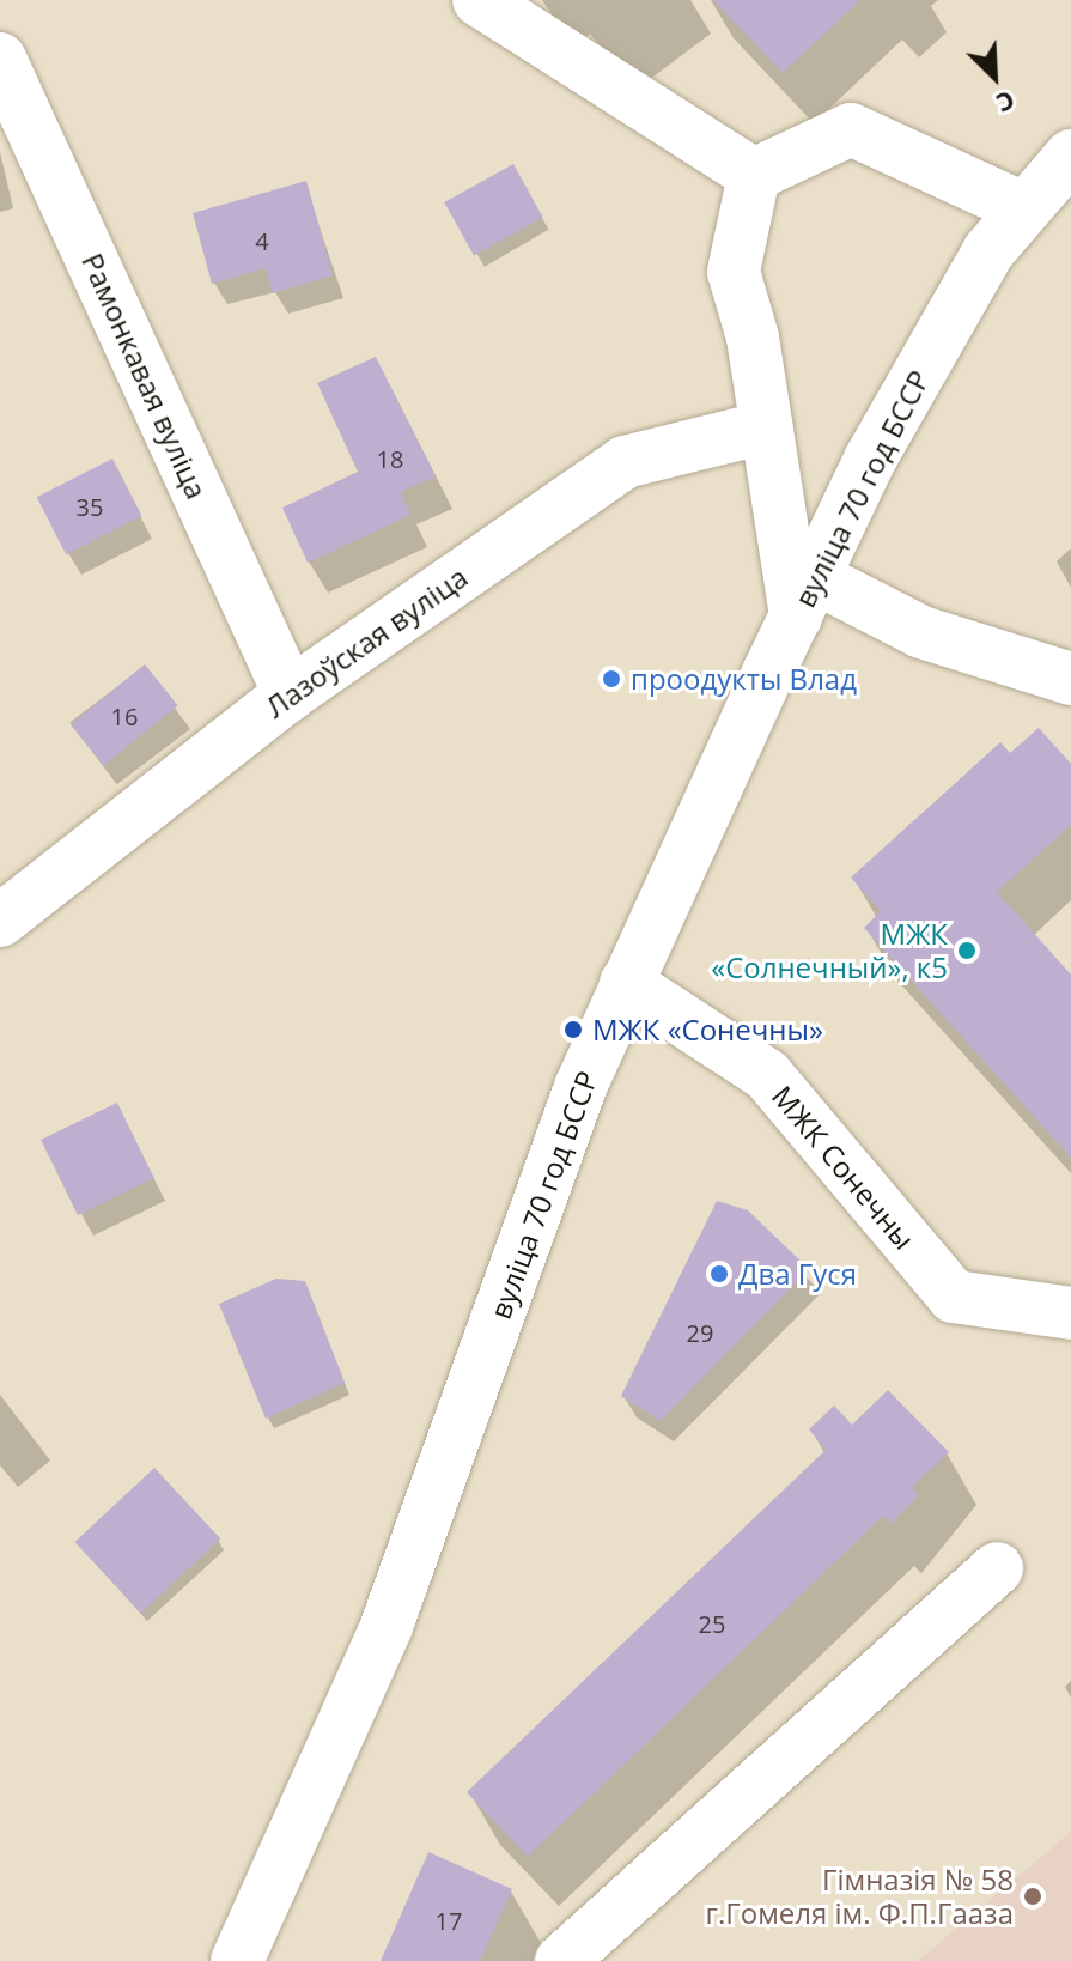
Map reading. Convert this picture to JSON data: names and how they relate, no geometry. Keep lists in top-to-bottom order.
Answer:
{
  "streets": {
    "street": [
      "Рамонкавая вуліца",
      "вуліца 70 год БССР",
      "Лазоўская вуліца",
      "МЖК Сонечны"
    ]
  },
  "crossings": [
    ["Рамонкавая вуліца", "Лазоўская вуліца"],
    ["вуліца 70 год БССР", "МЖК Сонечны"]
  ],
  "places": [
    "проодукты Влад",
    "МЖК «Солнечный», к5",
    "МЖК «Сонечны»",
    "Два Гуся",
    "Гімназія № 58 г.Гомеля ім. Ф.П.Гааза"
  ],
  "house_numbers": [
    "4",
    "18",
    "35",
    "16",
    "29",
    "25",
    "17"
  ],
  "north": "bottom right"
}
